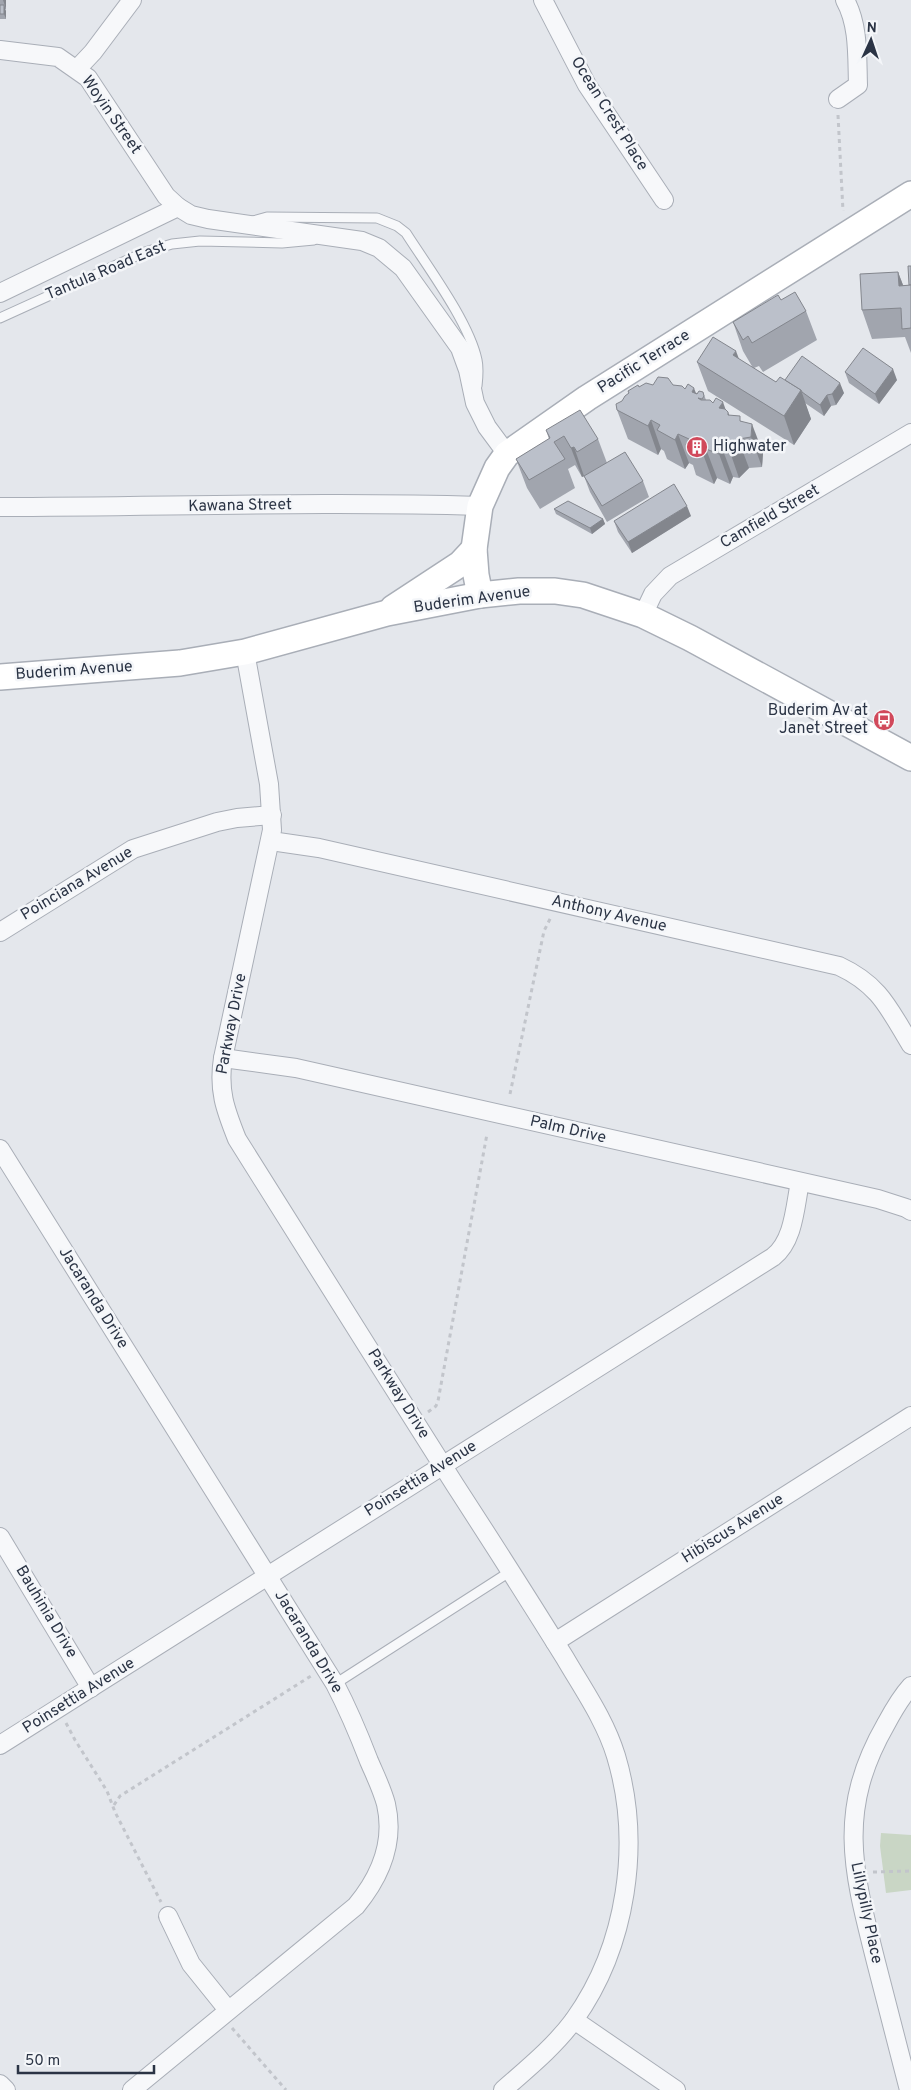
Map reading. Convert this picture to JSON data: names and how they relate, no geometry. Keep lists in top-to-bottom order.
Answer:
{
  "streets": {
    "main road": ["Pacific Terrace", "Buderim Avenue"],
    "street": [
      "Ocean Crest Place",
      "Woyin Street",
      "Tantula Road East",
      "Kawana Street",
      "Camfield Street",
      "Poinciana Avenue",
      "Anthony Avenue",
      "Parkway Drive",
      "Palm Drive",
      "Jacaranda Drive",
      "Poinsettia Avenue",
      "Hibiscus Avenue",
      "Bauhinia Drive",
      "Lillypilly Place"
    ]
  },
  "crossings": [
    ["Woyin Street", "Tantula Road East"],
    ["Tantula Road East", "Pacific Terrace"],
    ["Pacific Terrace", "Kawana Street"],
    ["Pacific Terrace", "Buderim Avenue"],
    ["Camfield Street", "Buderim Avenue"],
    ["Buderim Avenue", "Parkway Drive"],
    ["Poinciana Avenue", "Parkway Drive"],
    ["Anthony Avenue", "Parkway Drive"],
    ["Parkway Drive", "Palm Drive"],
    ["Parkway Drive", "Poinsettia Avenue"],
    ["Parkway Drive", "Hibiscus Avenue"],
    ["Palm Drive", "Poinsettia Avenue"],
    ["Jacaranda Drive", "Poinsettia Avenue"],
    ["Poinsettia Avenue", "Bauhinia Drive"]
  ],
  "places": {
    "building": ["Highwater"],
    "bus stop": ["Buderim Av at Janet Street"]
  },
  "scale_bar": "50 m",
  "north": "top"
}
